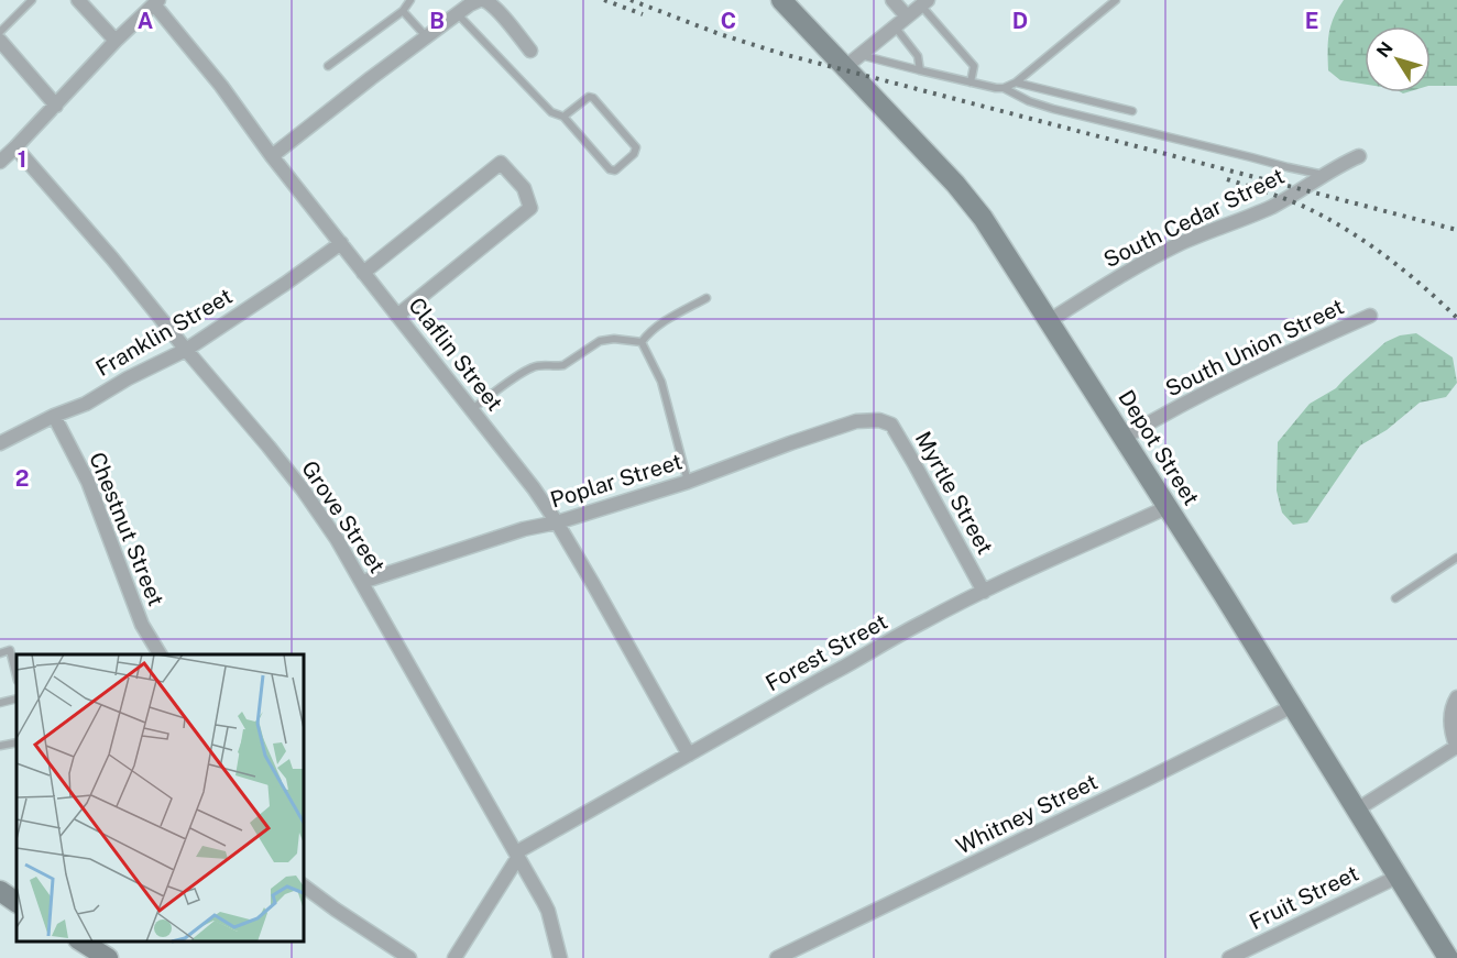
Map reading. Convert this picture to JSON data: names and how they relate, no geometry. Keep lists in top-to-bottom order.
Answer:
{
  "streets": {
    "main road": ["Depot Street"],
    "street": [
      "South Cedar Street",
      "Franklin Street",
      "South Union Street",
      "Claflin Street",
      "Poplar Street",
      "Myrtle Street",
      "Grove Street",
      "Chestnut Street",
      "Forest Street",
      "Whitney Street",
      "Fruit Street"
    ]
  },
  "crossings": [
    ["South Cedar Street", "Depot Street"],
    ["Franklin Street", "Claflin Street"],
    ["Franklin Street", "Grove Street"],
    ["Franklin Street", "Chestnut Street"],
    ["South Union Street", "Depot Street"],
    ["Claflin Street", "Poplar Street"],
    ["Claflin Street", "Forest Street"],
    ["Depot Street", "Forest Street"],
    ["Depot Street", "Whitney Street"],
    ["Depot Street", "Fruit Street"],
    ["Poplar Street", "Myrtle Street"],
    ["Poplar Street", "Grove Street"],
    ["Myrtle Street", "Forest Street"],
    ["Grove Street", "Forest Street"]
  ],
  "north": "top left",
  "grid": {
    "columns": [
      "A",
      "B",
      "C",
      "D",
      "E"
    ],
    "rows": ["1", "2"]
  }
}
